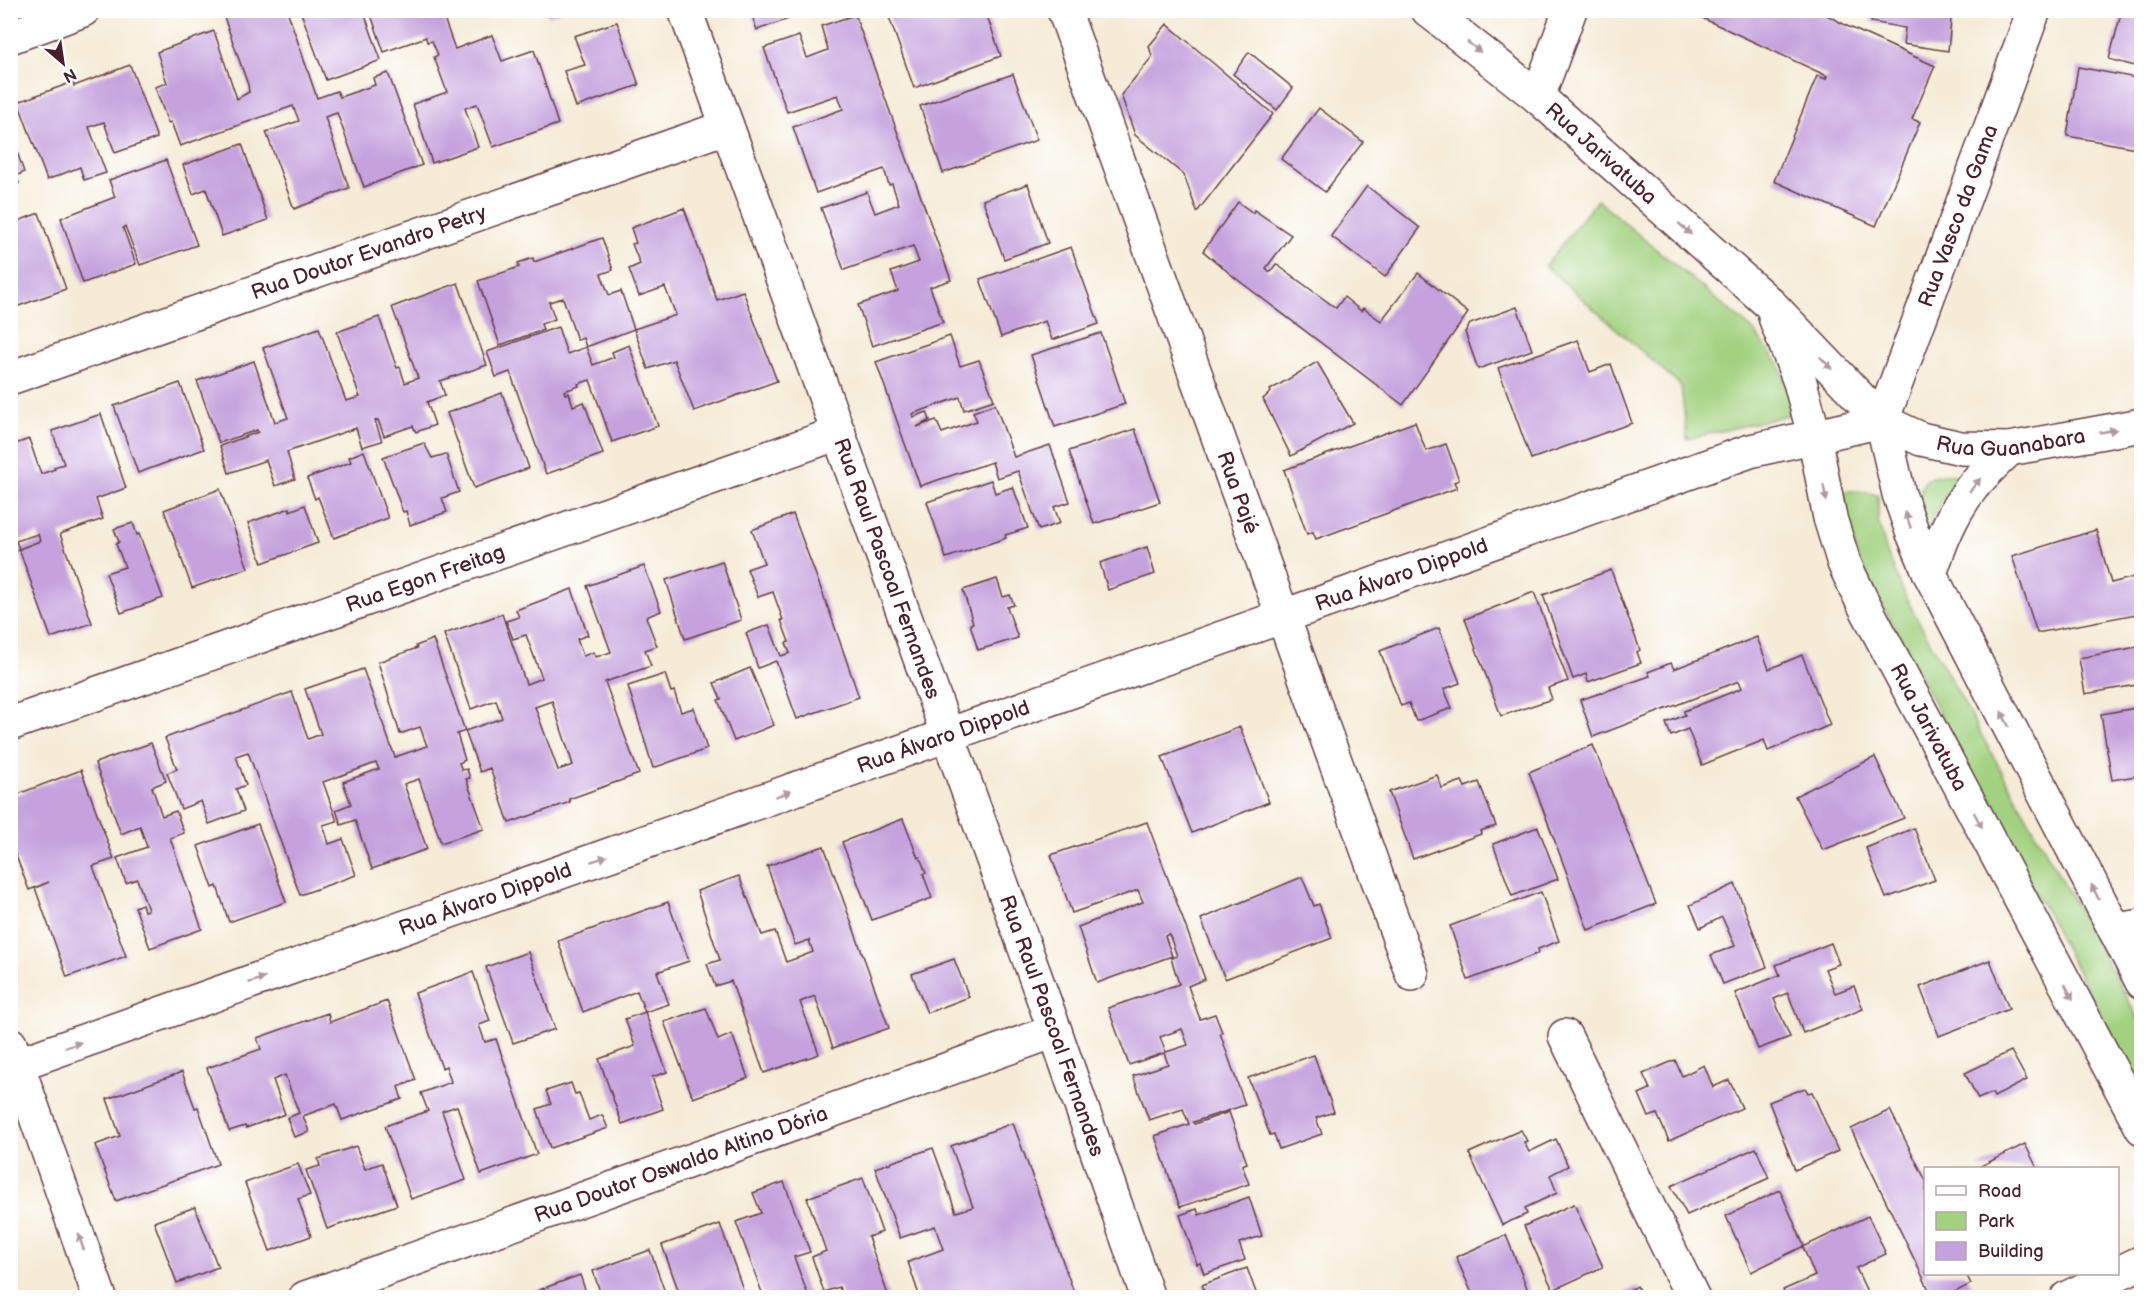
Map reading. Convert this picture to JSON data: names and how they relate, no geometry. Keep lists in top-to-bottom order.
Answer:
{
  "streets": {
    "street": [
      "Rua Jarivatuba",
      "Rua Vasco da Gama",
      "Rua Doutor Evandro Petry",
      "Rua Guanabara",
      "Rua Pajé",
      "Rua Raul Pascoal Fernandes",
      "Rua Álvaro Dippold",
      "Rua Egon Freitag",
      "Rua Doutor Oswaldo Altino Dória"
    ]
  },
  "crossings": [
    ["Rua Jarivatuba", "Rua Vasco da Gama"],
    ["Rua Jarivatuba", "Rua Guanabara"],
    ["Rua Jarivatuba", "Rua Álvaro Dippold"],
    ["Rua Vasco da Gama", "Rua Guanabara"],
    ["Rua Vasco da Gama", "Rua Álvaro Dippold"],
    ["Rua Doutor Evandro Petry", "Rua Raul Pascoal Fernandes"],
    ["Rua Guanabara", "Rua Álvaro Dippold"],
    ["Rua Pajé", "Rua Álvaro Dippold"],
    ["Rua Raul Pascoal Fernandes", "Rua Álvaro Dippold"],
    ["Rua Raul Pascoal Fernandes", "Rua Egon Freitag"],
    ["Rua Raul Pascoal Fernandes", "Rua Doutor Oswaldo Altino Dória"]
  ],
  "one_way": ["Rua Guanabara", "Rua Álvaro Dippold"],
  "legend": ["Road", "Park", "Building"],
  "north": "bottom right"
}
